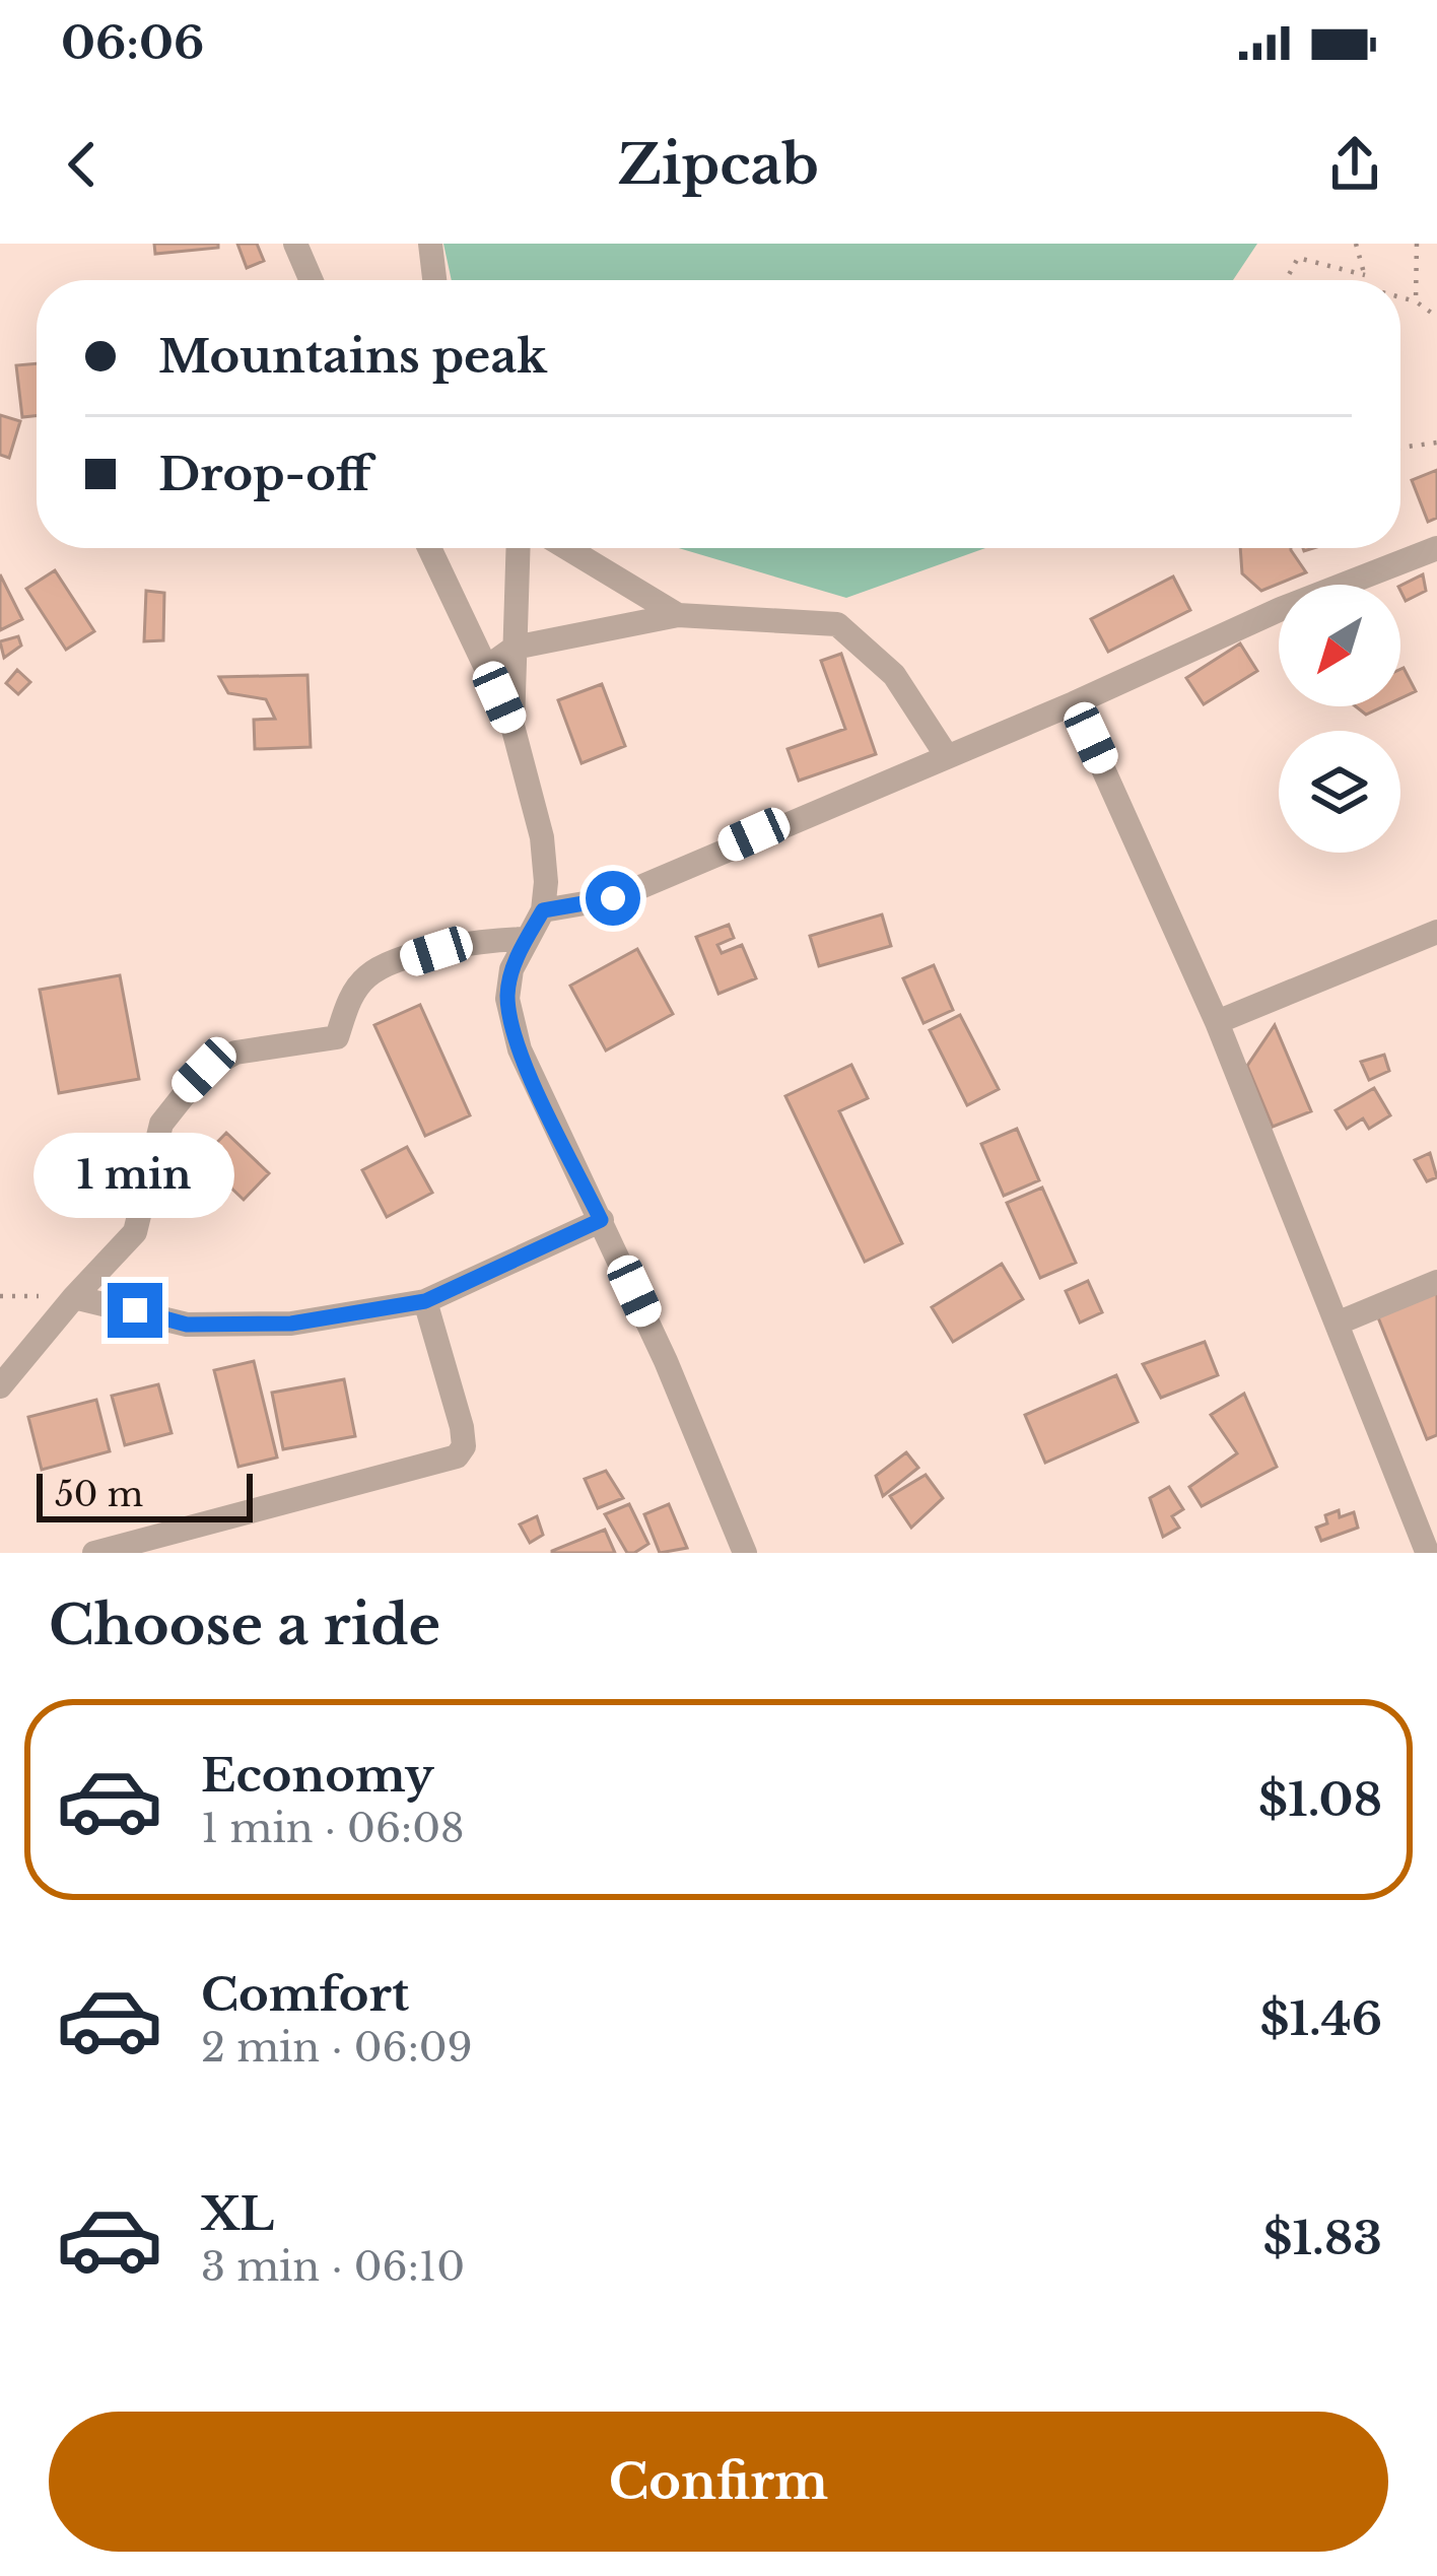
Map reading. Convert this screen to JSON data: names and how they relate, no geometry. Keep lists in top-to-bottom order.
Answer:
{
  "scale_bar": "50 m",
  "north": "bottom left",
  "page": {
    "status": "06:06",
    "header": "Zipcab",
    "banner": ["Mountains peak", "Drop-off"],
    "bubble": "1 min",
    "scale": "50 m",
    "heading": "Choose a ride",
    "list": [
      {
        "name": "Economy",
        "note": "1 min · 06:08",
        "value": "$1.08"
      },
      {
        "name": "Comfort",
        "note": "2 min · 06:09",
        "value": "$1.46"
      },
      {
        "name": "XL",
        "note": "3 min · 06:10",
        "value": "$1.83"
      }
    ],
    "buttons": "Confirm"
  }
}
